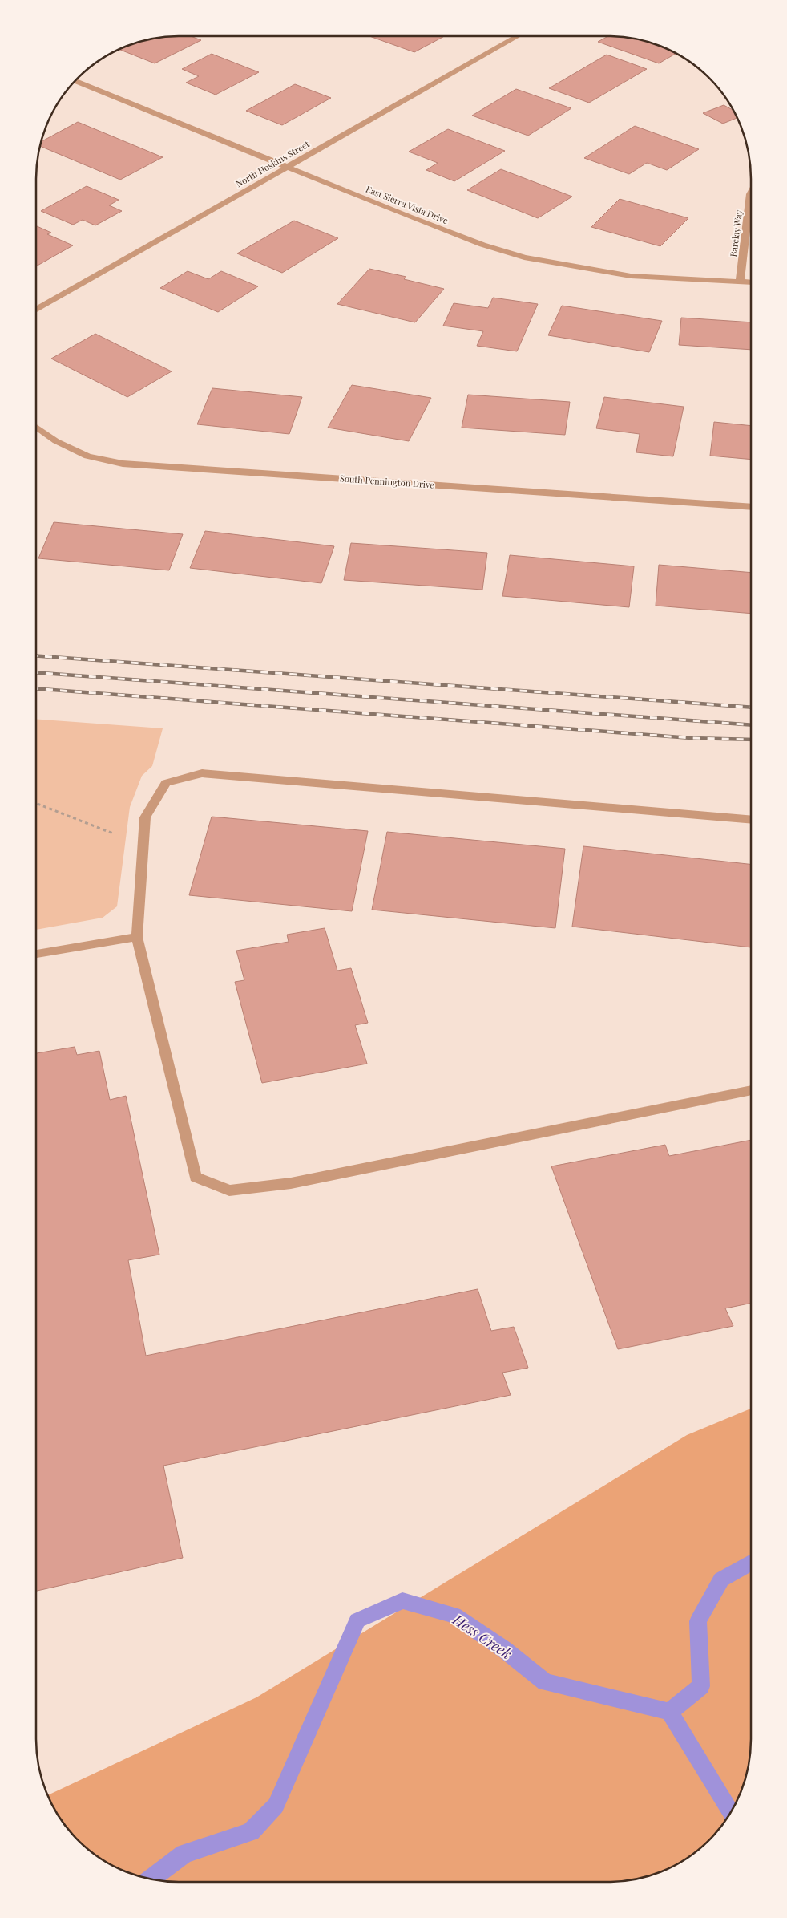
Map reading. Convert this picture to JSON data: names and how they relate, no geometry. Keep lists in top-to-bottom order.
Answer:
{
  "streets": {
    "street": [
      "North Hoskins Street",
      "East Sierra Vista Drive",
      "Barclay Way",
      "South Pennington Drive"
    ]
  },
  "crossings": [
    ["North Hoskins Street", "East Sierra Vista Drive"],
    ["East Sierra Vista Drive", "Barclay Way"]
  ],
  "water": ["Hess Creek"]
}
